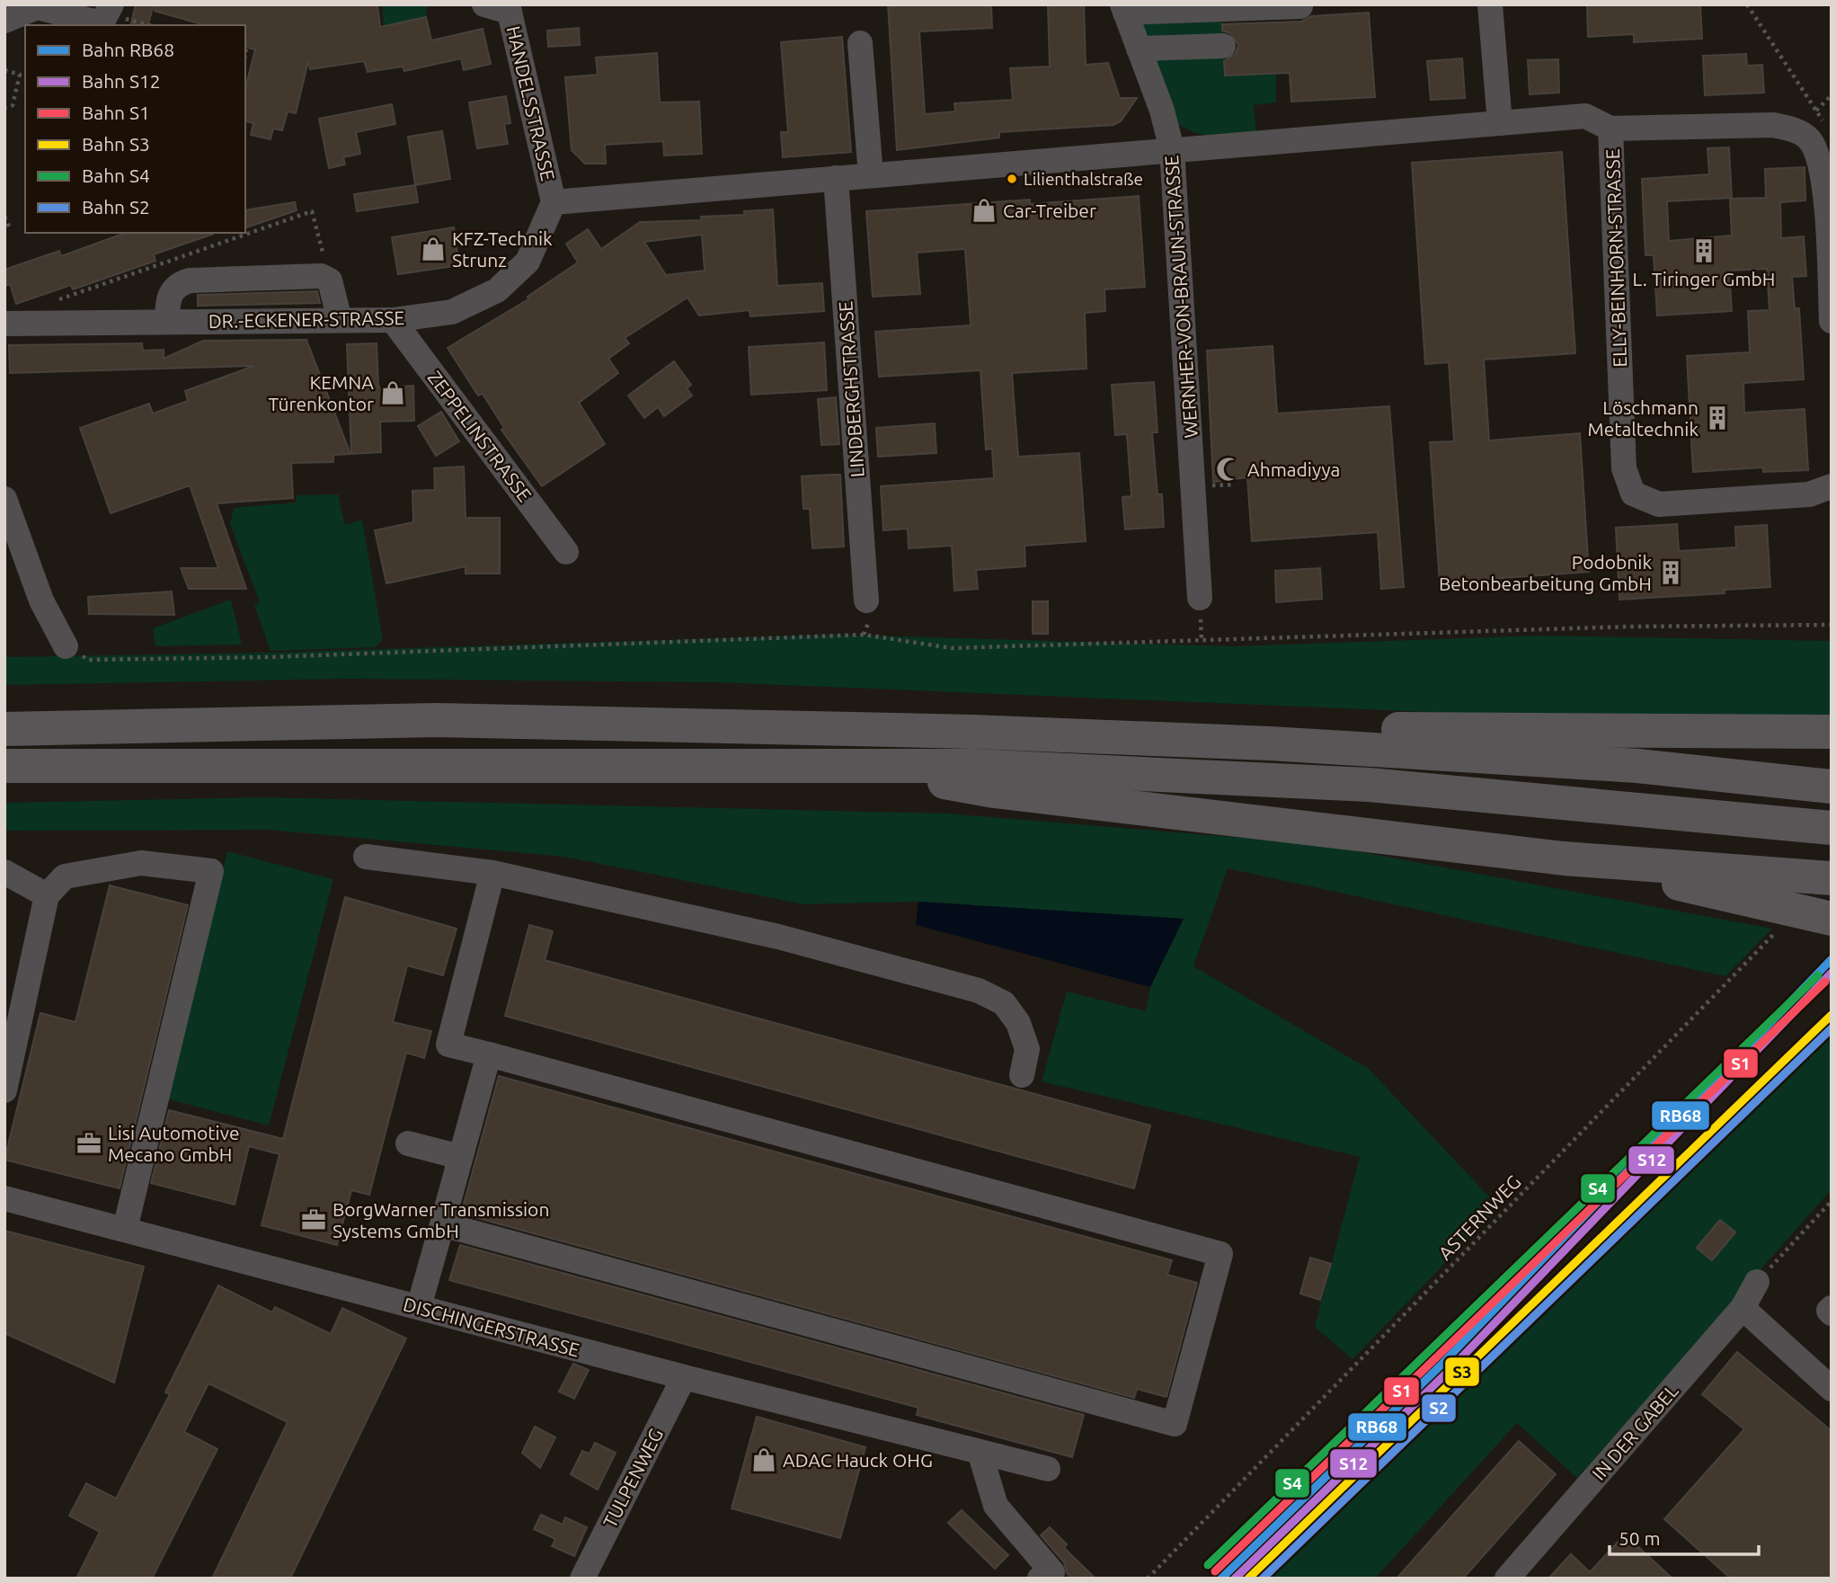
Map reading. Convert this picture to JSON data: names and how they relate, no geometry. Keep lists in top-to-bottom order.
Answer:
{
  "streets": {
    "street": [
      "HANDELSSTRASSE",
      "ELLY-BEINHORN-STRASSE",
      "WERNHER-VON-BRAUN-STRASSE",
      "DR.-ECKENER-STRASSE",
      "LINDBERGHSTRASSE",
      "ZEPPELINSTRASSE",
      "DISCHINGERSTRASSE",
      "IN DER GABEL",
      "TULPENWEG"
    ],
    "path": ["ASTERNWEG"]
  },
  "crossings": [
    ["HANDELSSTRASSE", "DR.-ECKENER-STRASSE"],
    ["DR.-ECKENER-STRASSE", "ZEPPELINSTRASSE"],
    ["DISCHINGERSTRASSE", "TULPENWEG"]
  ],
  "places": {
    "other": ["Lilienthalstraße"],
    "shop": [
      "Car-Treiber",
      "KFZ-Technik Strunz",
      "KEMNA Türenkontor",
      "ADAC Hauck OHG"
    ],
    "building": ["L. Tiringer GmbH", "Löschmann Metaltechnik", "Podobnik Betonbearbeitung GmbH"],
    "mosque": ["Ahmadiyya"],
    "office": ["Lisi Automotive Mecano GmbH", "BorgWarner Transmission Systems GmbH"]
  },
  "lines": [
    "rail line RB68",
    "rail line S12",
    "rail line S4",
    "rail line S1",
    "rail line S3",
    "rail line S2"
  ],
  "legend": [
    "Bahn RB68",
    "Bahn S12",
    "Bahn S1",
    "Bahn S3",
    "Bahn S4",
    "Bahn S2"
  ],
  "scale_bar": "50 m"
}
